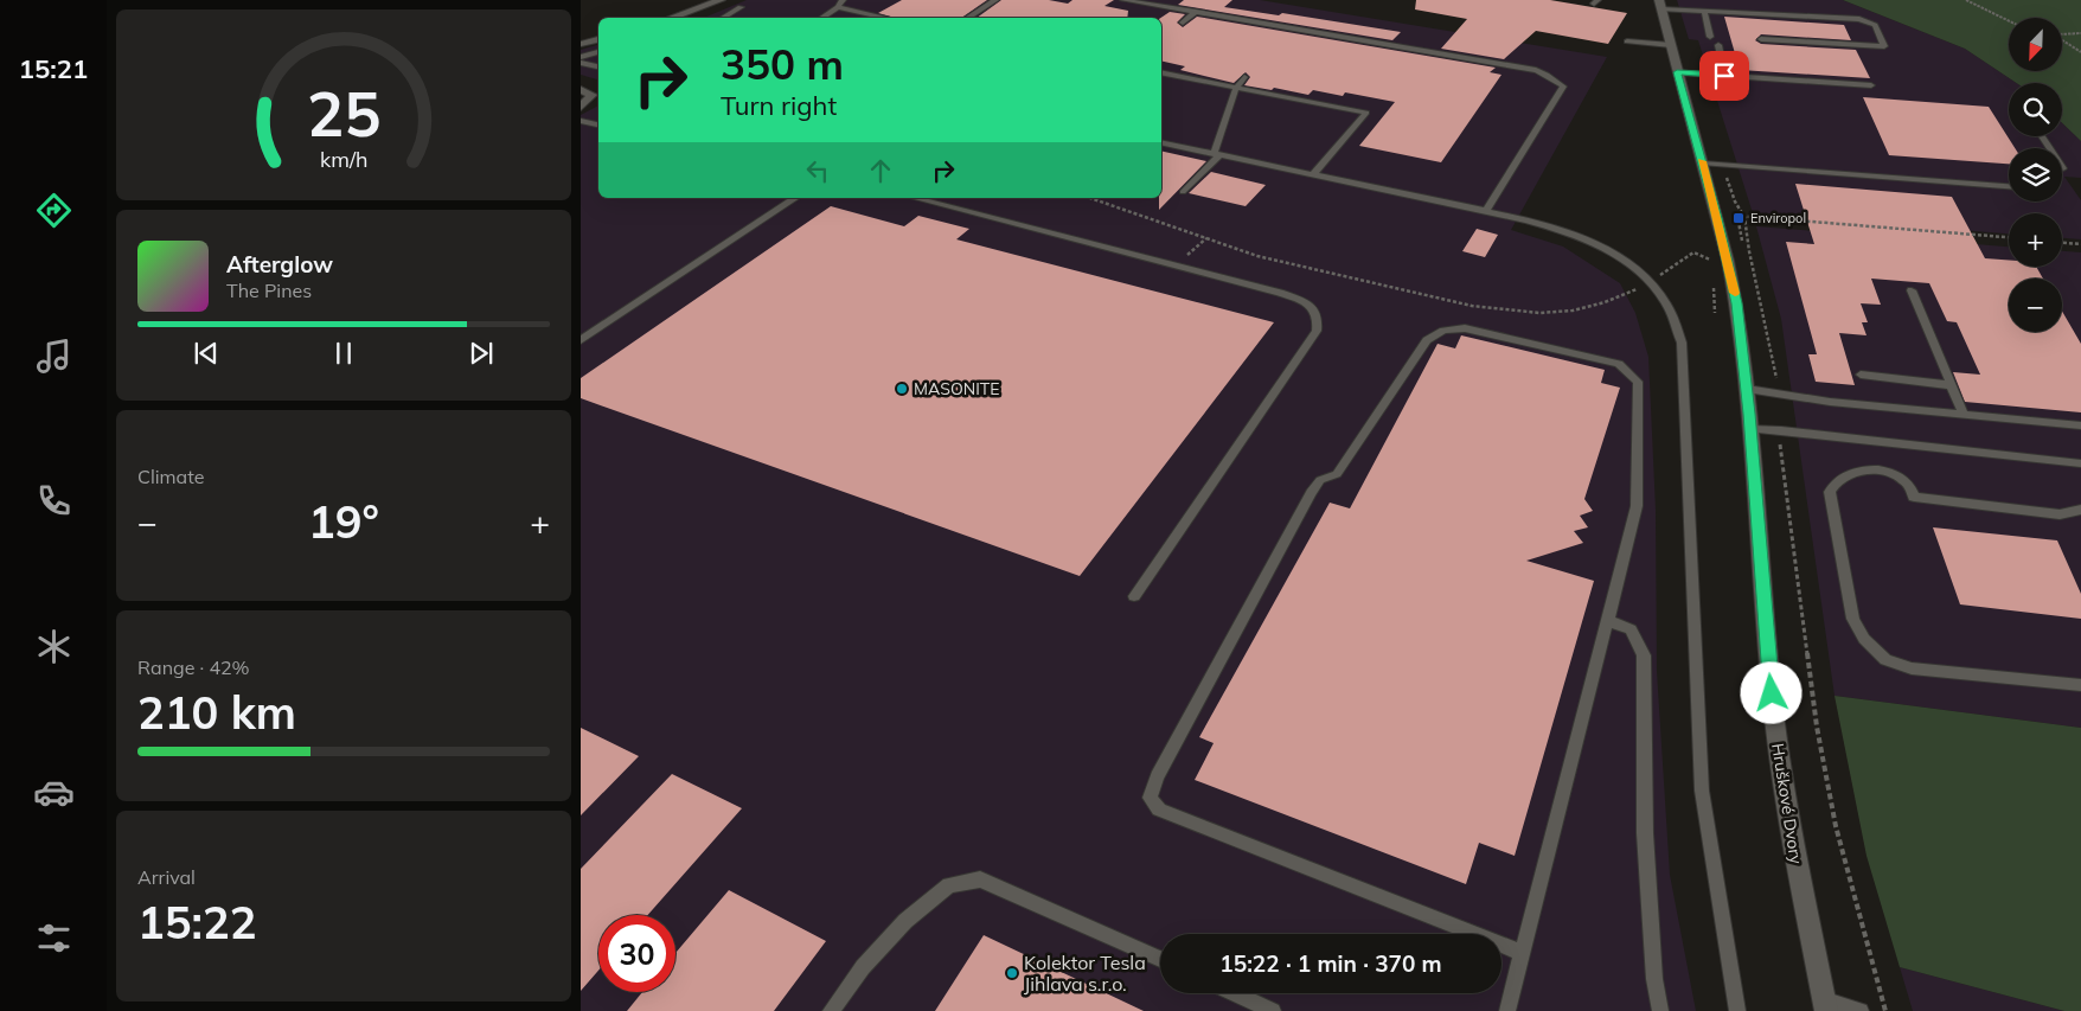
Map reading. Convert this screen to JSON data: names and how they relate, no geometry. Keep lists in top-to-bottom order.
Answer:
{
  "streets": {
    "street": ["Hruškové Dvory"]
  },
  "places": {
    "transit": ["Enviropol"],
    "other": ["MASONITE", "Kolektor Tesla Jihlava s.r.o."]
  },
  "north": "bottom left",
  "page": {
    "tabs": "15:21",
    "map_buttons": ["+", "−"],
    "turn": ["350 m", "Turn right"],
    "song": ["Afterglow", "The Pines"],
    "tile": [
      "Climate",
      ["Range · 42%", "210 km"],
      ["Arrival", "15:22"]
    ],
    "heat": ["−", "19°", "+"],
    "limit": "30",
    "trip": "15:22 · 1 min · 370 m",
    "gauge": ["25", "km/h"]
  }
}
